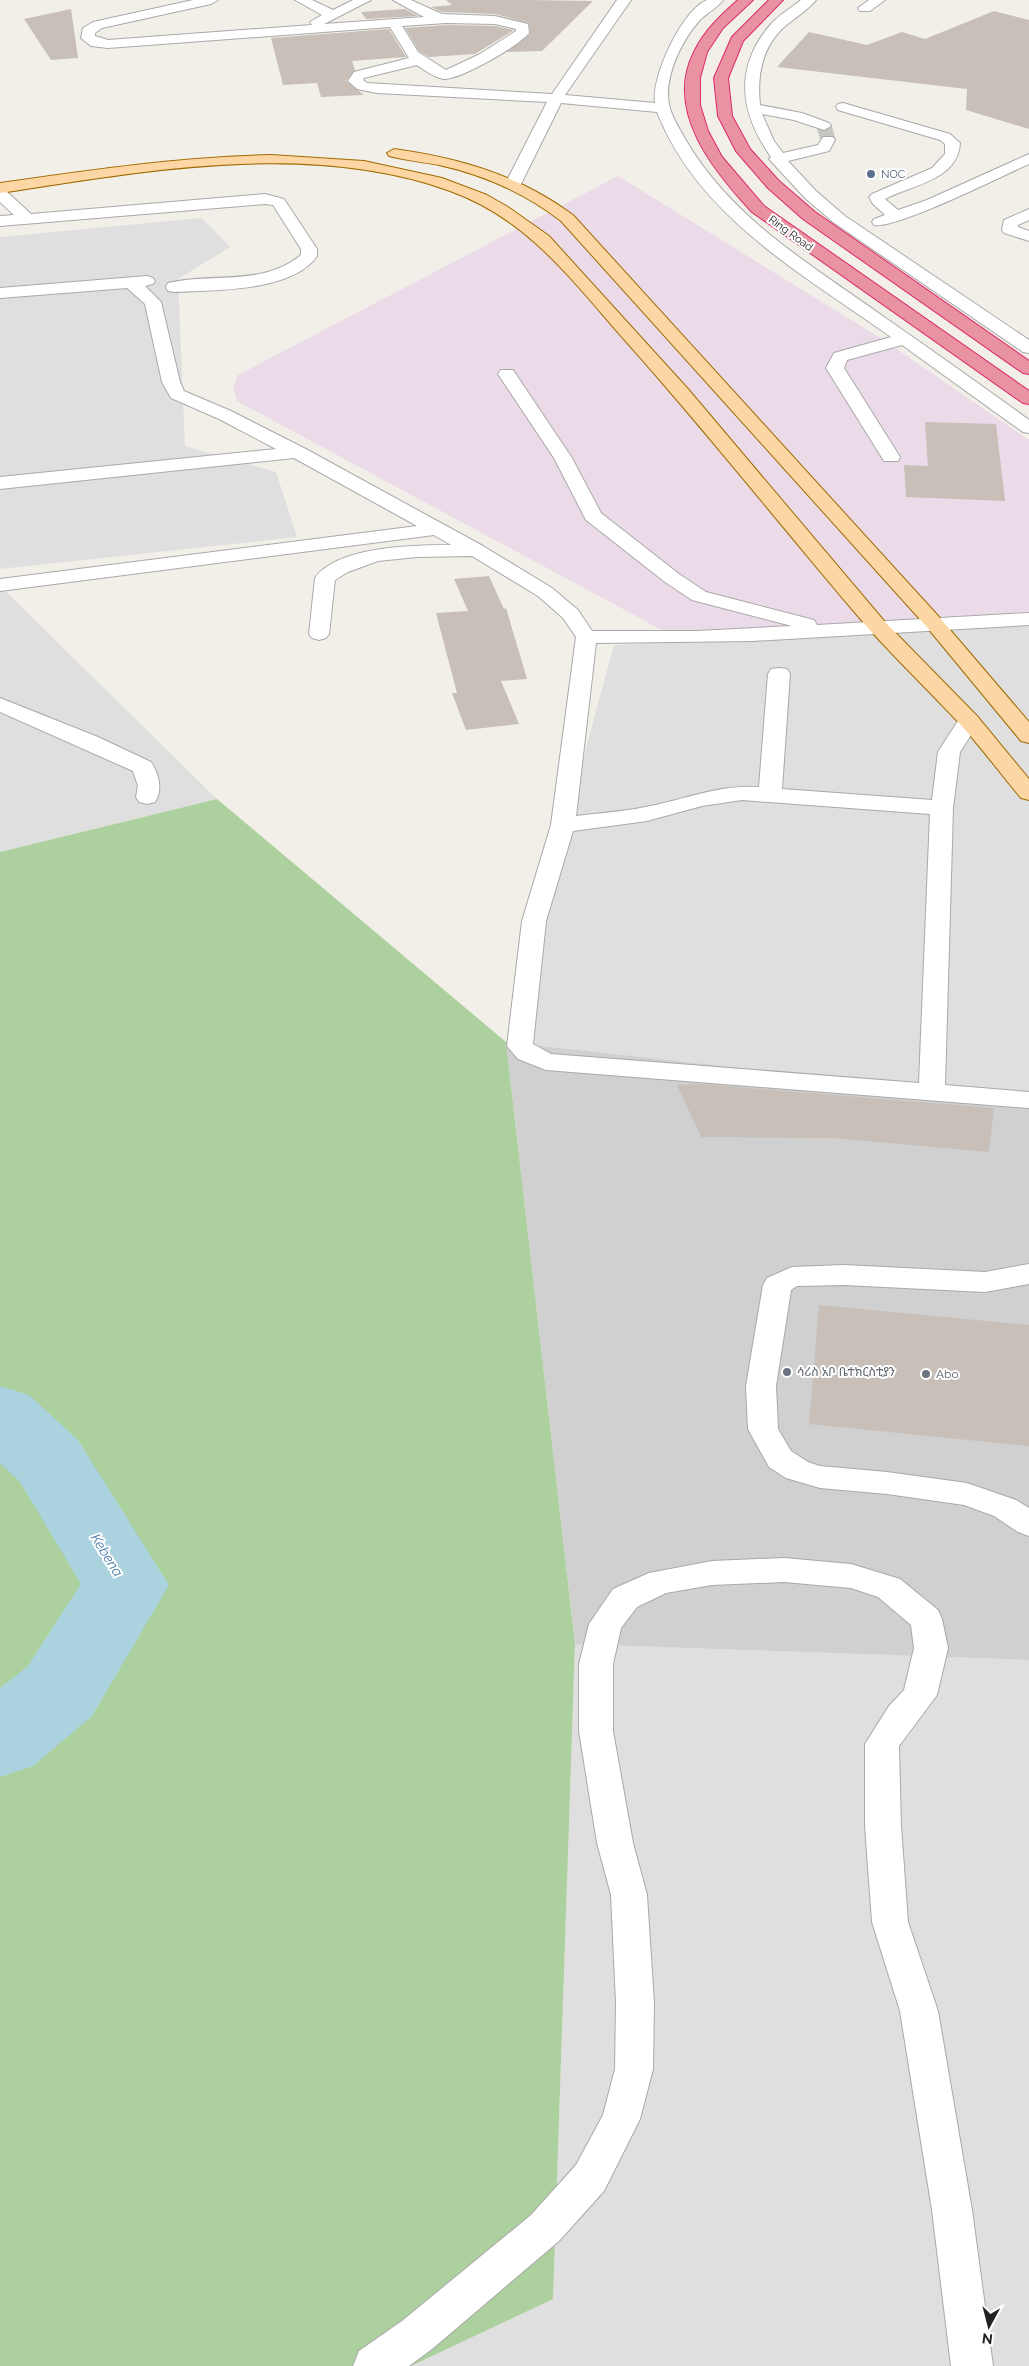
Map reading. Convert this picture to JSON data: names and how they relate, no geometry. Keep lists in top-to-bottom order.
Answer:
{
  "streets": {
    "highway": ["Ring Road"]
  },
  "water": ["Kebena"],
  "places": ["NOC", "ሳሪስ አቦ ቤተክርስቲያን", "Abo"],
  "north": "bottom"
}
